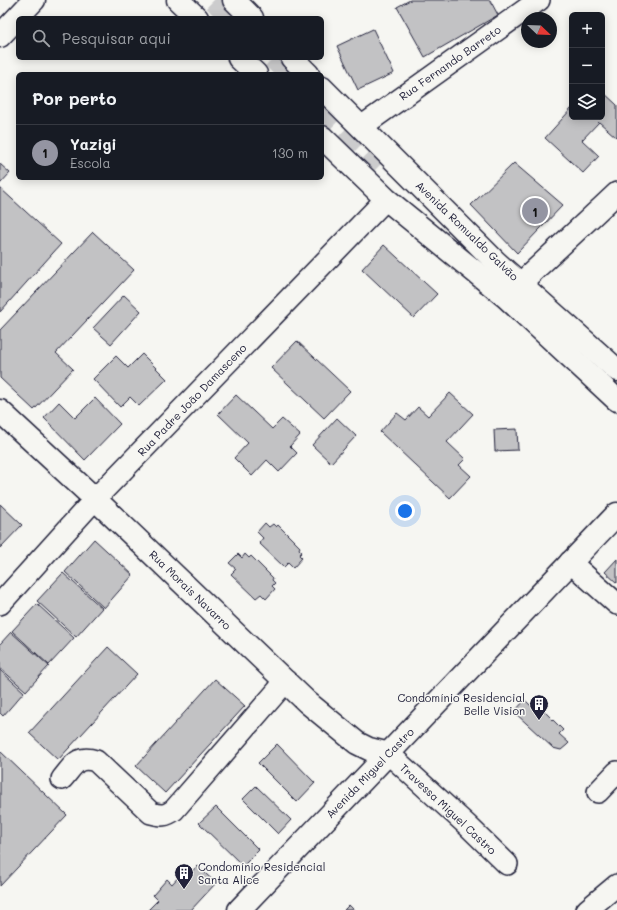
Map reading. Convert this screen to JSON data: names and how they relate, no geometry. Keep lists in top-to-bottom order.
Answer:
{
  "streets": {
    "main road": ["Avenida Romualdo Galvão", "Rua Morais Navarro", "Avenida Miguel Castro"],
    "street": ["Rua Fernando Barreto", "Rua Padre João Damasceno", "Travessa Miguel Castro"]
  },
  "crossings": [
    ["Rua Fernando Barreto", "Avenida Romualdo Galvão"],
    ["Avenida Romualdo Galvão", "Rua Padre João Damasceno"],
    ["Rua Padre João Damasceno", "Rua Morais Navarro"],
    ["Rua Morais Navarro", "Avenida Miguel Castro"],
    ["Rua Morais Navarro", "Travessa Miguel Castro"],
    ["Avenida Miguel Castro", "Travessa Miguel Castro"]
  ],
  "places": {
    "building": ["Condomínio Residencial Belle Vision", "Condomínio Residencial Santa Alice"]
  },
  "north": "bottom right",
  "page": {
    "map_buttons": ["+", "−"],
    "search": "Pesquisar aqui",
    "heading": "Por perto",
    "list": [
      {
        "mark": "1",
        "name": "Yazigi",
        "note": "Escola",
        "value": "130 m"
      }
    ],
    "pins": "1"
  }
}
